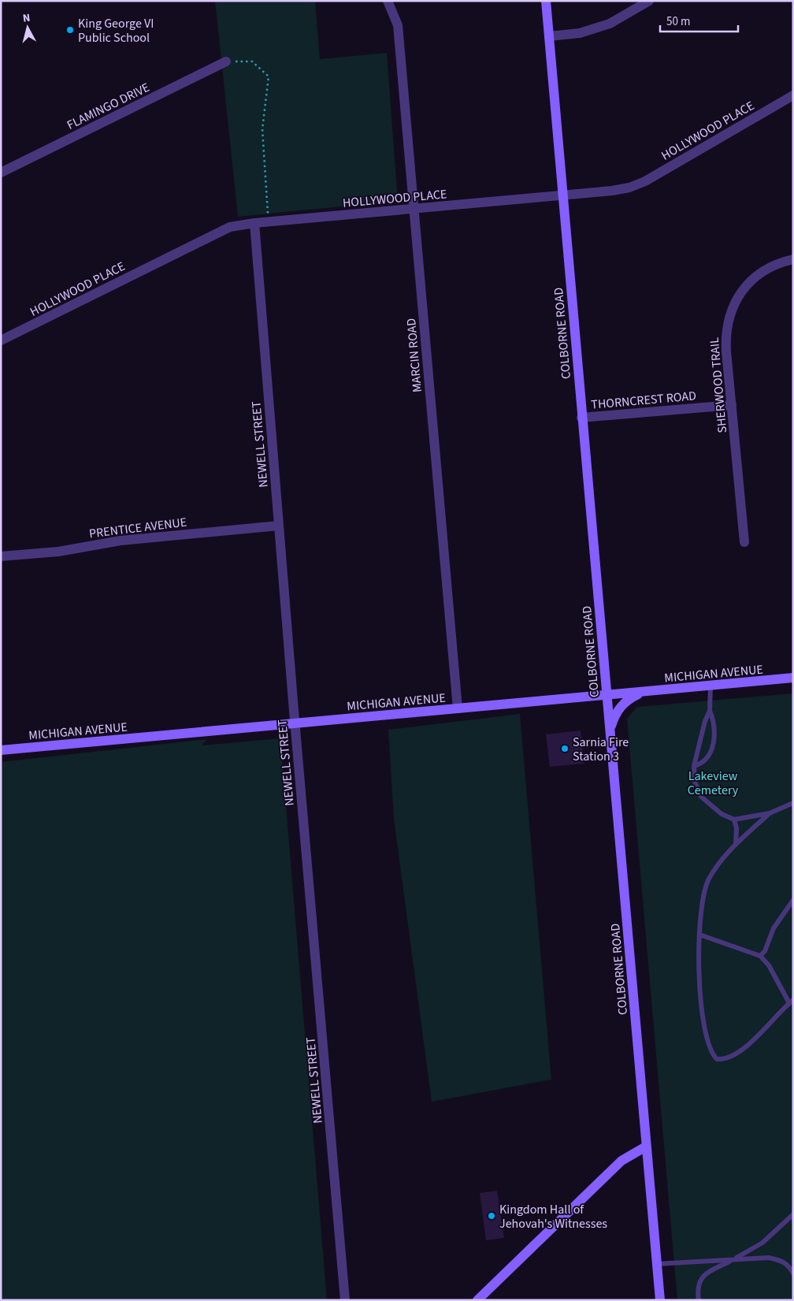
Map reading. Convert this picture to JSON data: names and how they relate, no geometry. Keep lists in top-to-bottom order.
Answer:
{
  "streets": {
    "street": [
      "FLAMINGO DRIVE",
      "HOLLYWOOD PLACE",
      "COLBORNE ROAD",
      "MARCIN ROAD",
      "SHERWOOD TRAIL",
      "THORNCREST ROAD",
      "NEWELL STREET",
      "PRENTICE AVENUE",
      "MICHIGAN AVENUE"
    ]
  },
  "crossings": [
    ["HOLLYWOOD PLACE", "COLBORNE ROAD"],
    ["HOLLYWOOD PLACE", "MARCIN ROAD"],
    ["HOLLYWOOD PLACE", "NEWELL STREET"],
    ["COLBORNE ROAD", "THORNCREST ROAD"],
    ["COLBORNE ROAD", "MICHIGAN AVENUE"],
    ["MARCIN ROAD", "MICHIGAN AVENUE"],
    ["SHERWOOD TRAIL", "THORNCREST ROAD"],
    ["NEWELL STREET", "PRENTICE AVENUE"],
    ["NEWELL STREET", "MICHIGAN AVENUE"]
  ],
  "parks": ["Lakeview Cemetery"],
  "places": ["King George VI Public School", "Sarnia Fire Station 3", "Kingdom Hall of Jehovah's Witnesses"],
  "scale_bar": "50 m",
  "north": "top"
}
